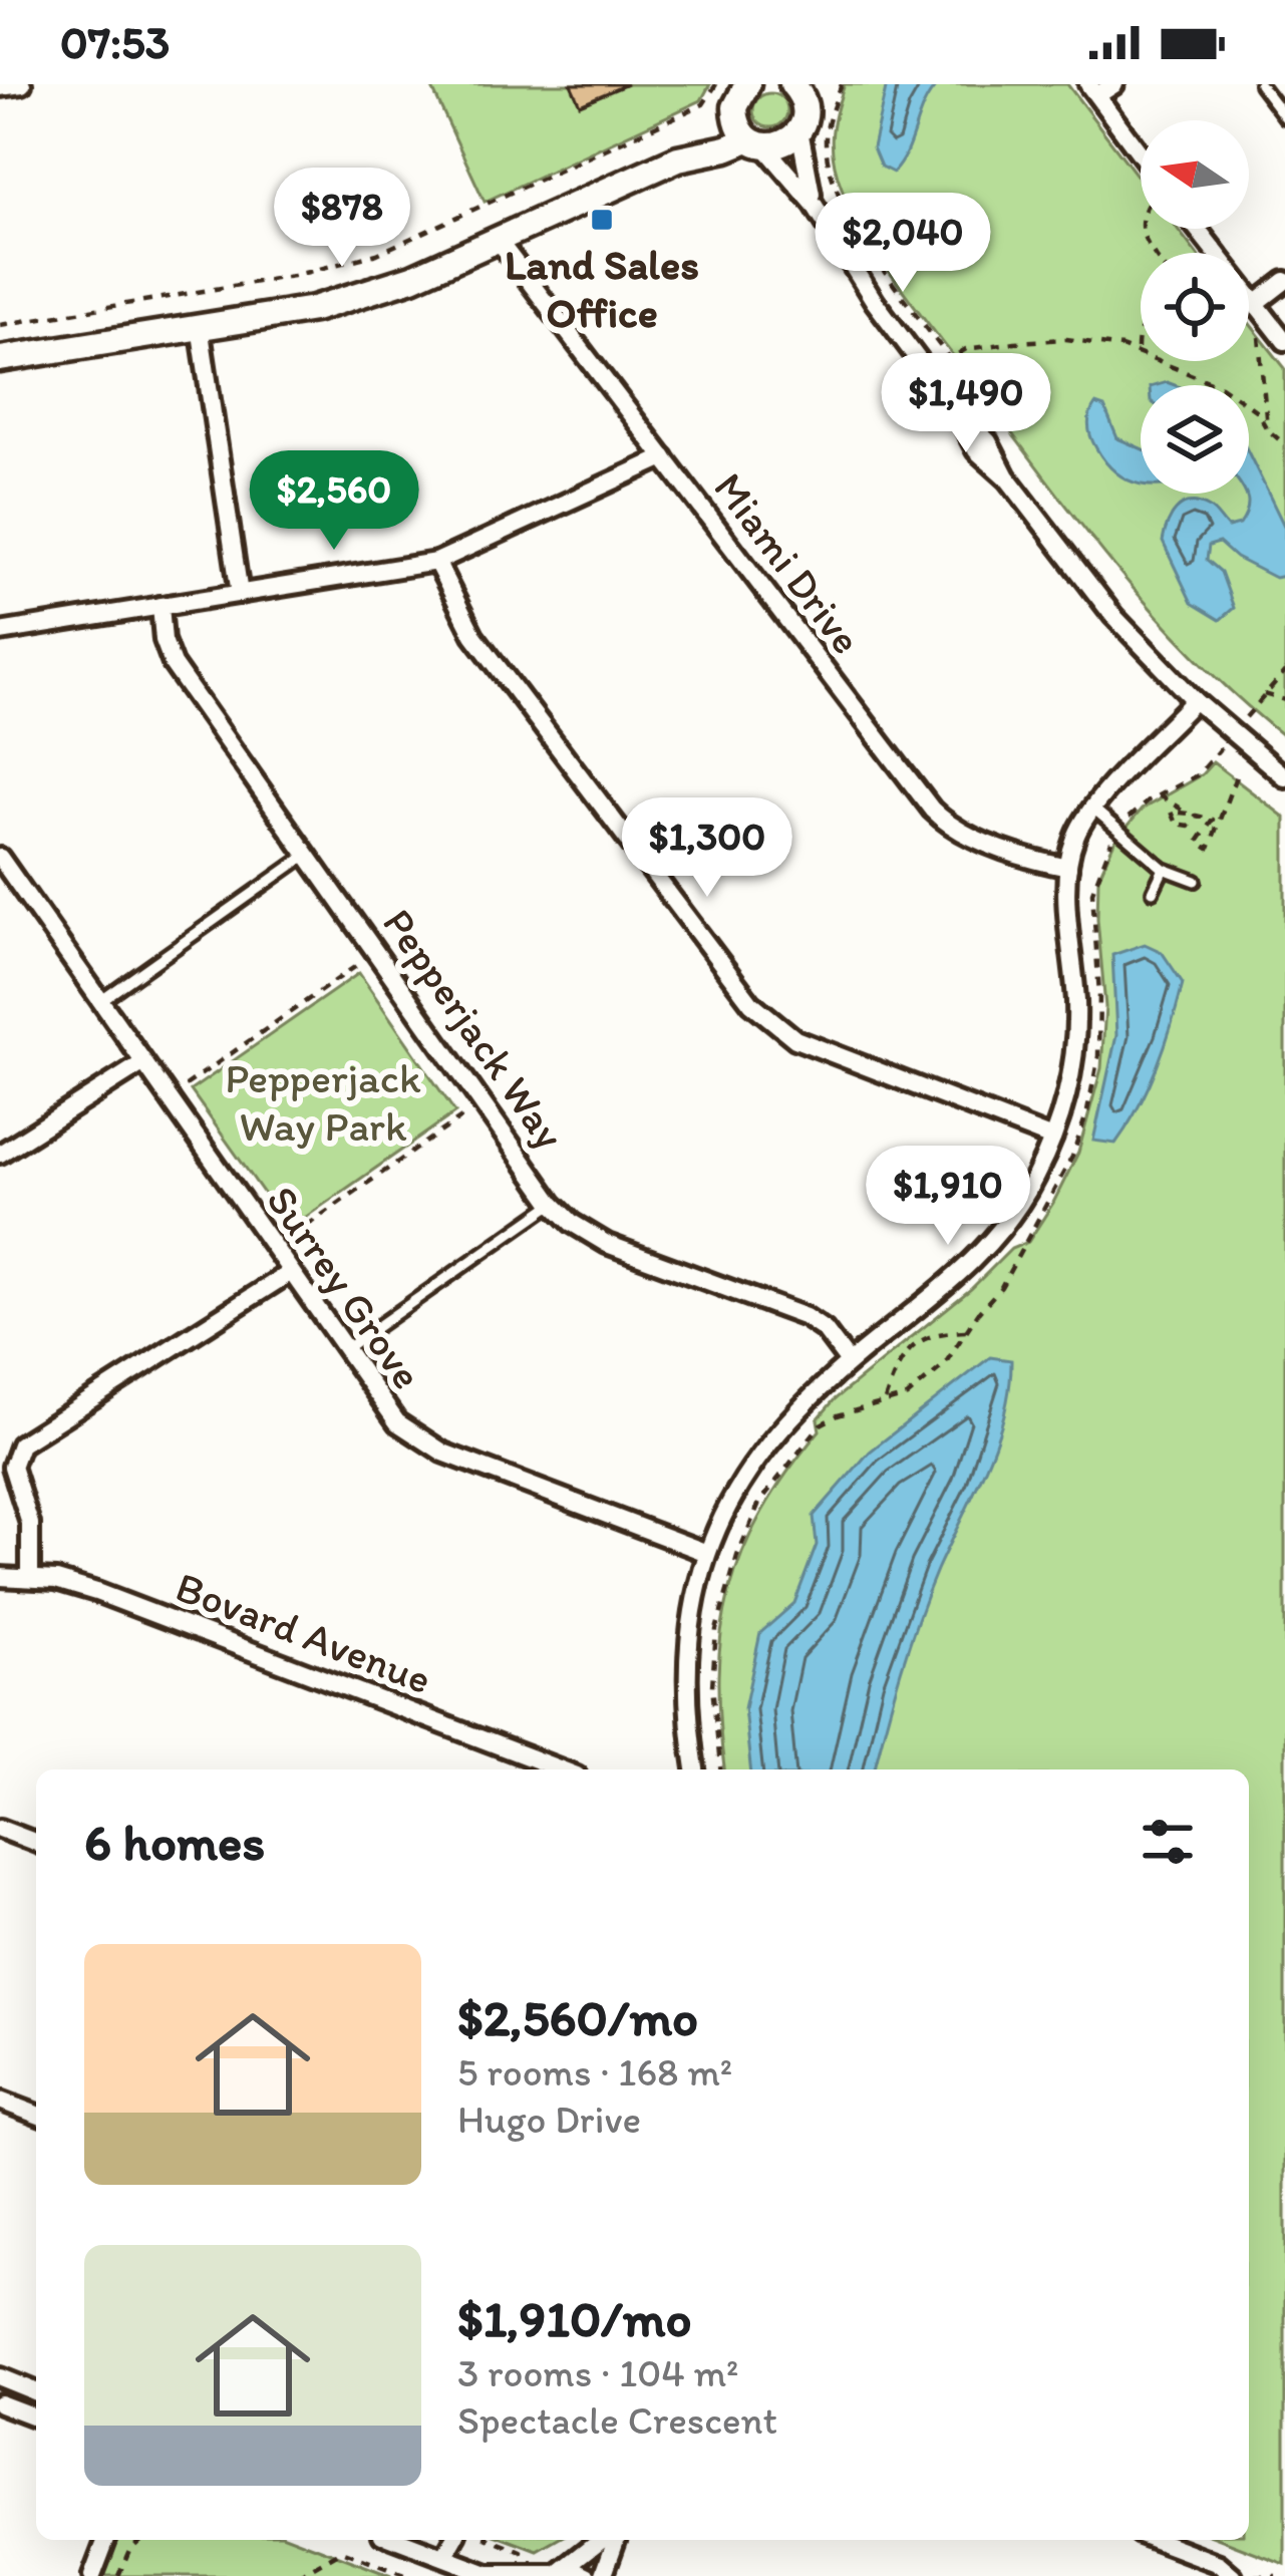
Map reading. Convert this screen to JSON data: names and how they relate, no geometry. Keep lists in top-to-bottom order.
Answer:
{
  "streets": {
    "street": [
      "Miami Drive",
      "Pepperjack Way",
      "Surrey Grove",
      "Bovard Avenue"
    ]
  },
  "parks": ["Pepperjack Way Park"],
  "places": {
    "transit": ["Land Sales Office"]
  },
  "north": "left",
  "page": {
    "status": "07:53",
    "price": [
      "$878",
      "$2,040",
      "$1,490",
      "$2,560",
      "$1,300",
      "$1,910"
    ],
    "heading": "6 homes",
    "list": [
      {
        "name": "$2,560/mo",
        "note": "5 rooms · 168 m² · Hugo Drive"
      },
      {
        "name": "$1,910/mo",
        "note": "3 rooms · 104 m² · Spectacle Crescent"
      }
    ]
  }
}
